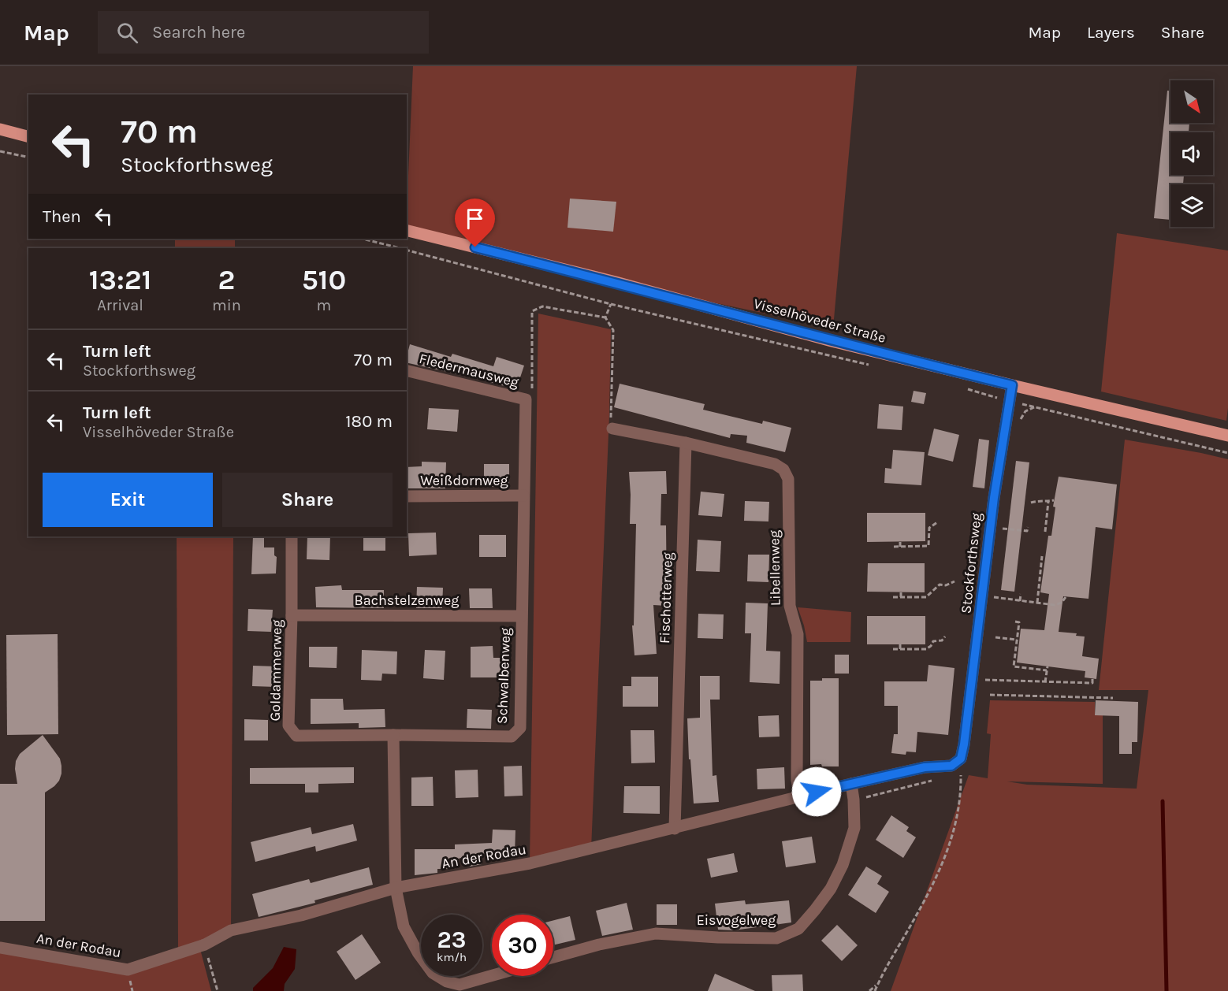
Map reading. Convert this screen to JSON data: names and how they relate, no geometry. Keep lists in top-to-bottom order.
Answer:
{
  "streets": {
    "main road": ["Visselhöveder Straße"],
    "street": [
      "Fledermausweg",
      "Weißdornweg",
      "Stockforthsweg",
      "Libellenweg",
      "Fischotterweg",
      "Bachstelzenweg",
      "Goldammerweg",
      "Schwalbenweg",
      "An der Rodau",
      "Eisvogelweg"
    ]
  },
  "crossings": [
    ["Visselhöveder Straße", "Stockforthsweg"],
    ["Fledermausweg", "Schwalbenweg"],
    ["Weißdornweg", "Schwalbenweg"],
    ["Stockforthsweg", "An der Rodau"],
    ["Libellenweg", "Fischotterweg"],
    ["Libellenweg", "An der Rodau"],
    ["Fischotterweg", "An der Rodau"],
    ["Bachstelzenweg", "Goldammerweg"],
    ["Bachstelzenweg", "Schwalbenweg"],
    ["Goldammerweg", "Schwalbenweg"],
    ["An der Rodau", "Eisvogelweg"]
  ],
  "north": "bottom right",
  "page": {
    "header": "Map",
    "search": "Search here",
    "nav": ["Map", "Layers", "Share"],
    "turn": ["70 m", "Stockforthsweg"],
    "then": "Then",
    "eta": [
      "13:21",
      "Arrival",
      "2",
      "min",
      "510",
      "m"
    ],
    "list": [
      {
        "name": "Turn left",
        "note": "Stockforthsweg",
        "value": "70 m"
      },
      {
        "name": "Turn left",
        "note": "Visselhöveder Straße",
        "value": "180 m"
      }
    ],
    "buttons": ["Exit", "Share"],
    "speed": "23 km/h",
    "limit": "30"
  }
}
